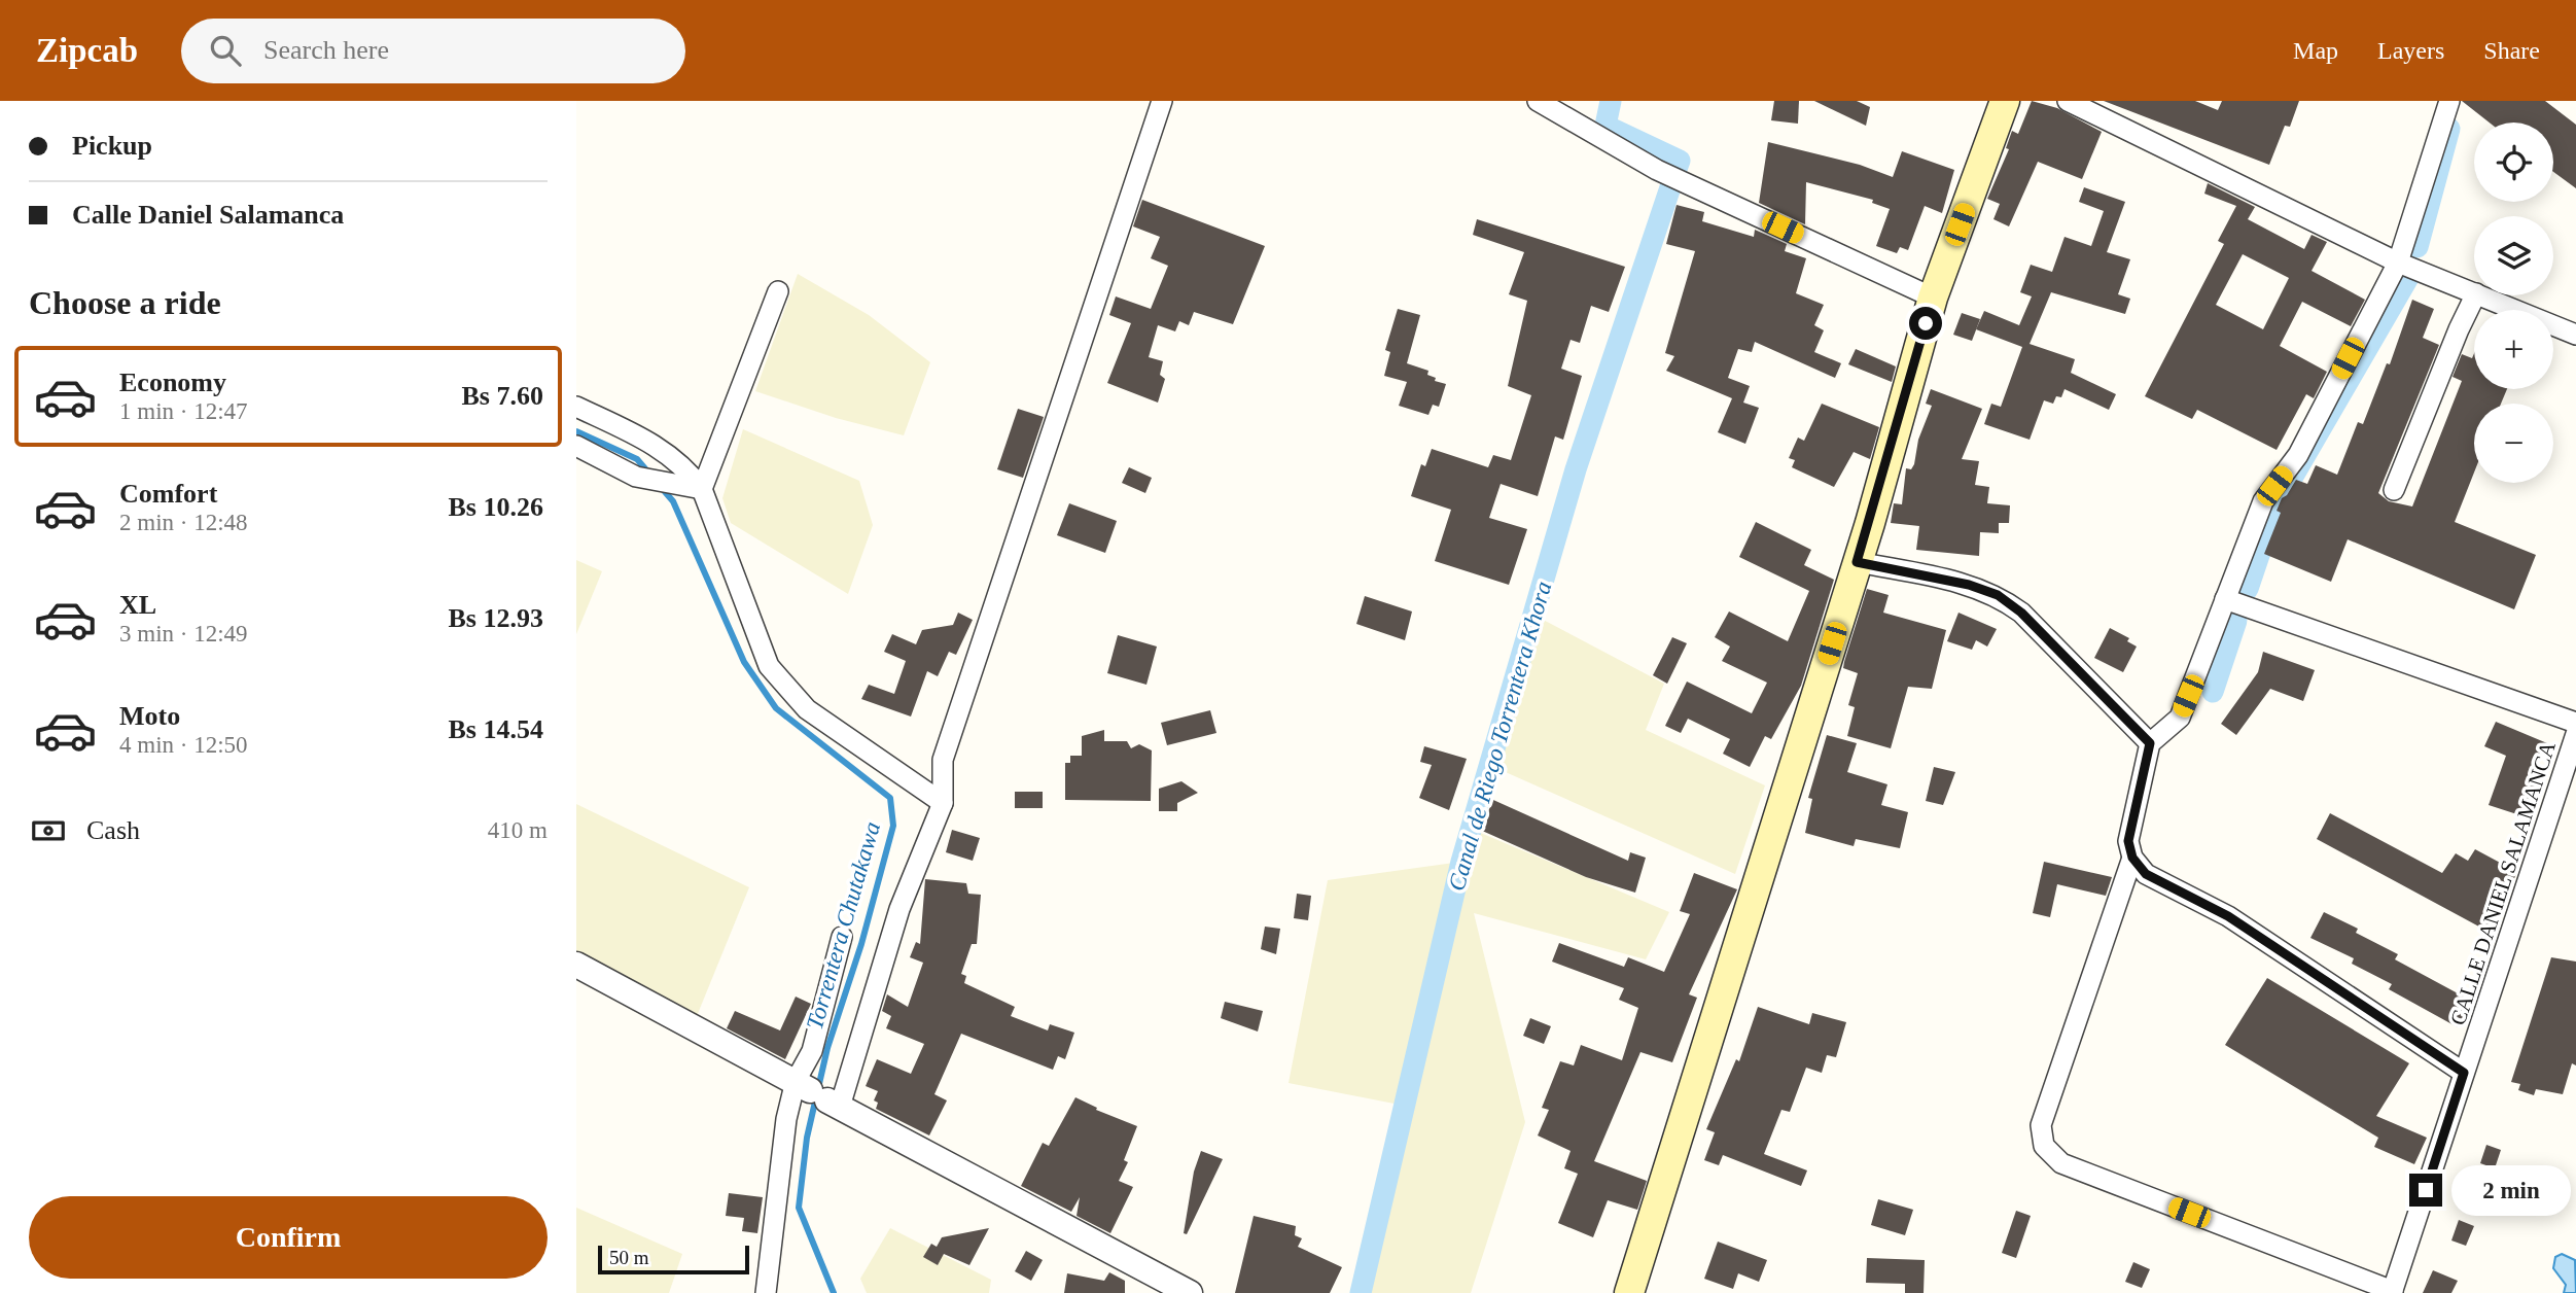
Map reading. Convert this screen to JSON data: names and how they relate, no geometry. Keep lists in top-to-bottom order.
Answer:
{
  "streets": {
    "street": ["CALLE DANIEL SALAMANCA"]
  },
  "water": ["Canal de Riego Torrentera Khora", "Torrentera Chutakawa"],
  "scale_bar": "50 m",
  "page": {
    "header": "Zipcab",
    "search": "Search here",
    "nav": ["Map", "Layers", "Share"],
    "banner": ["Pickup", "Calle Daniel Salamanca"],
    "map_buttons": ["+", "−"],
    "heading": "Choose a ride",
    "list": [
      {
        "name": "Economy",
        "note": "1 min · 12:47",
        "value": "Bs 7.60"
      },
      {
        "name": "Comfort",
        "note": "2 min · 12:48",
        "value": "Bs 10.26"
      },
      {
        "name": "XL",
        "note": "3 min · 12:49",
        "value": "Bs 12.93"
      },
      {
        "name": "Moto",
        "note": "4 min · 12:50",
        "value": "Bs 14.54"
      }
    ],
    "pay": ["Cash", "410 m"],
    "bubble": "2 min",
    "buttons": "Confirm",
    "scale": "50 m"
  }
}
